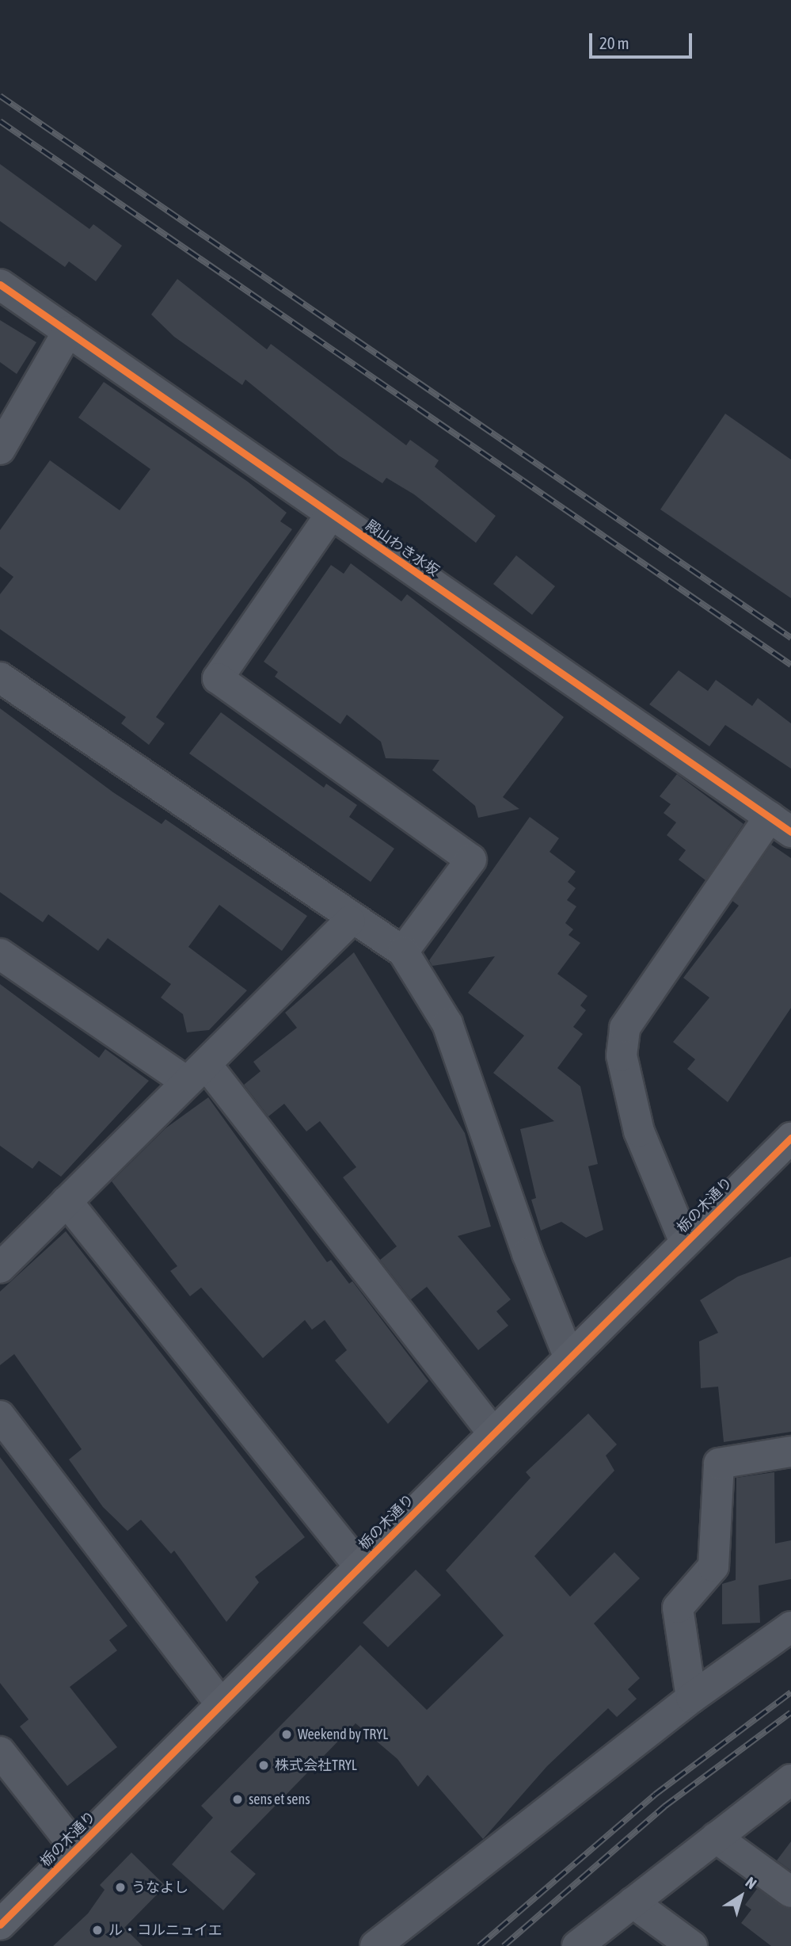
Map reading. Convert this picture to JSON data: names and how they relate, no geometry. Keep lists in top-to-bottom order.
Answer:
{
  "streets": {
    "street": ["殿山わき水坂", "栃の木通り"]
  },
  "places": [
    "Weekend by TRYL",
    "株式会社TRYL",
    "sens et sens",
    "うなよし",
    "ル・コルニュイエ"
  ],
  "scale_bar": "20 m",
  "north": "top right"
}
